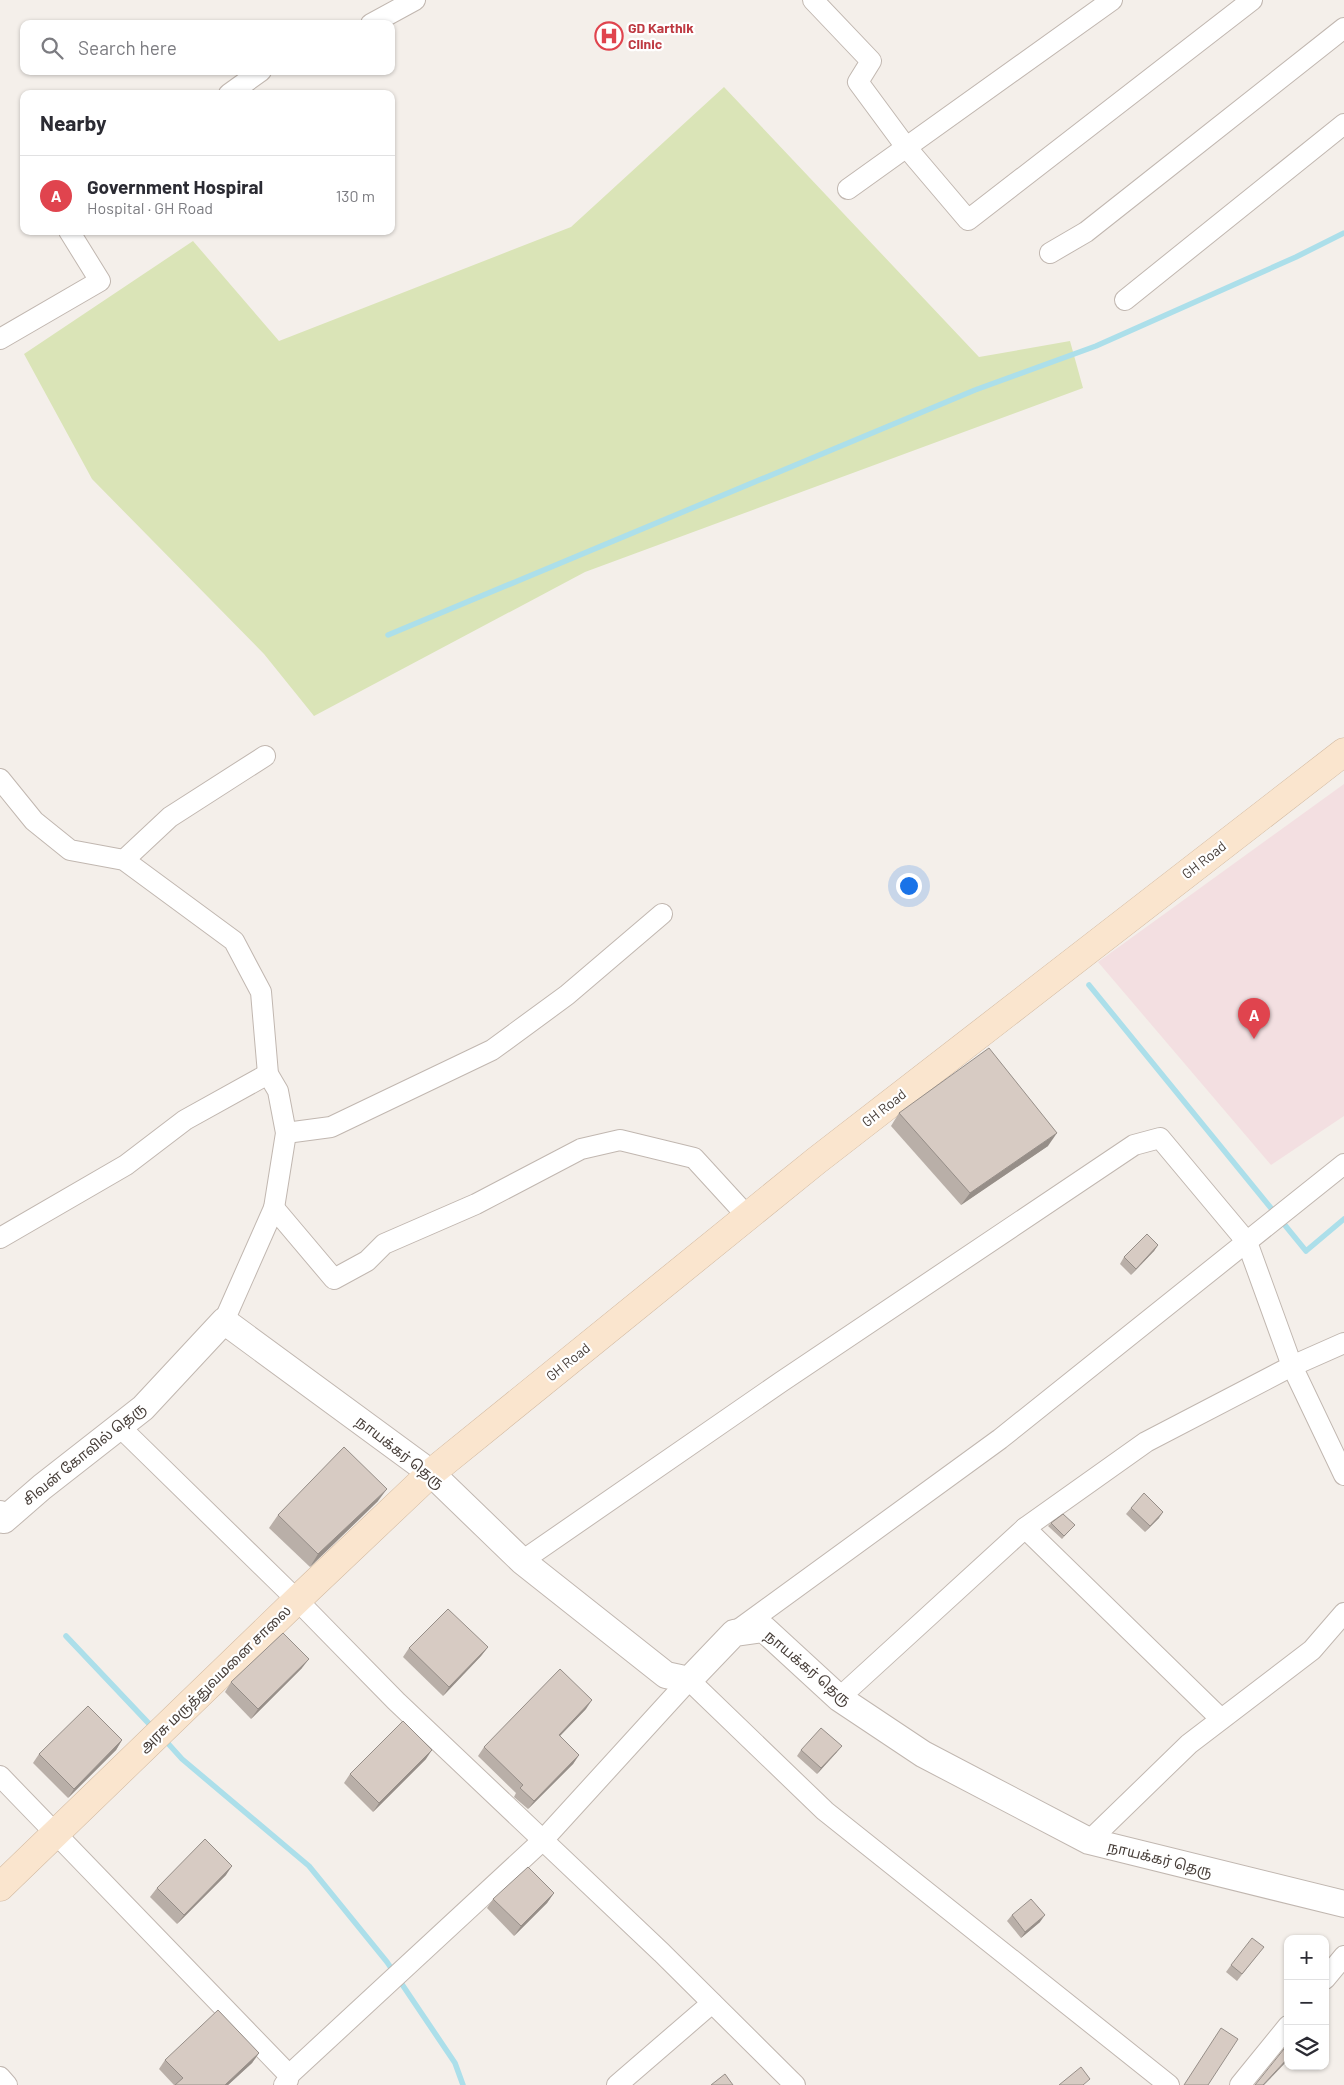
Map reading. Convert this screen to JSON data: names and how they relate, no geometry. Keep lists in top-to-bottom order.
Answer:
{
  "streets": {
    "main road": ["GH Road", "அரசு மருத்துவமனை சாலை"],
    "street": ["நாயக்கர் தெரு", "சிவன் கோவில் தெரு"]
  },
  "crossings": [
    ["GH Road", "நாயக்கர் தெரு"],
    ["GH Road", "அரசு மருத்துவமனை சாலை"],
    ["நாயக்கர் தெரு", "சிவன் கோவில் தெரு"],
    ["நாயக்கர் தெரு", "அரசு மருத்துவமனை சாலை"]
  ],
  "places": {
    "hospital": ["GD Karthik Clinic"]
  },
  "page": {
    "search": "Search here",
    "heading": "Nearby",
    "list": [
      {
        "mark": "A",
        "name": "Government Hospiral",
        "note": "Hospital · GH Road",
        "value": "130 m"
      }
    ],
    "pins": "A",
    "map_buttons": ["+", "−"]
  }
}
